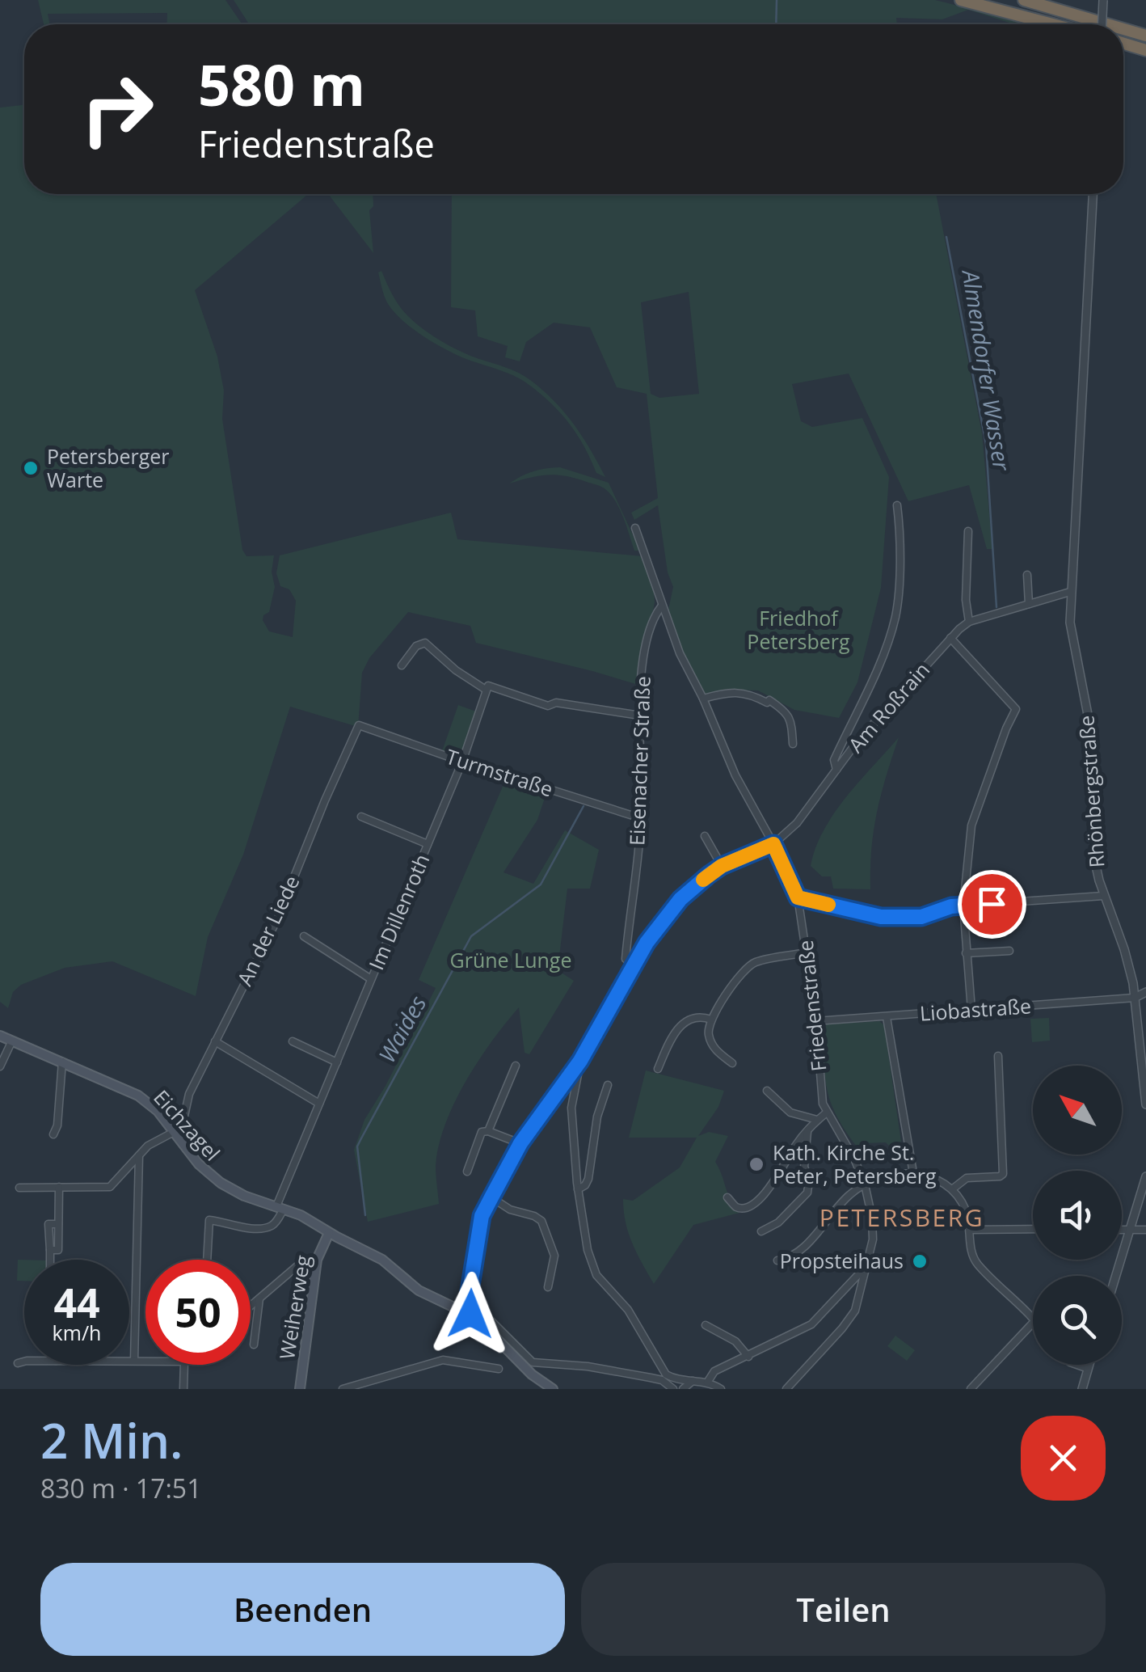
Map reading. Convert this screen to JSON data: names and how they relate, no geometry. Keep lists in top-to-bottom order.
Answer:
{
  "streets": {
    "main road": ["Eichzagel", "Weiherweg"],
    "street": [
      "Am Roßrain",
      "Eisenacher Straße",
      "Turmstraße",
      "Rhönbergstraße",
      "Im Dillenroth",
      "An der Liede",
      "Friedenstraße",
      "Liobastraße"
    ]
  },
  "crossings": [
    ["Am Roßrain", "Rhönbergstraße"],
    ["Am Roßrain", "Friedenstraße"],
    ["Eisenacher Straße", "Turmstraße"],
    ["Eisenacher Straße", "Friedenstraße"],
    ["Turmstraße", "Im Dillenroth"],
    ["Turmstraße", "An der Liede"],
    ["Rhönbergstraße", "Liobastraße"],
    ["Im Dillenroth", "Eichzagel"],
    ["An der Liede", "Eichzagel"],
    ["Friedenstraße", "Liobastraße"],
    ["Eichzagel", "Weiherweg"]
  ],
  "districts": ["PETERSBERG"],
  "water": ["Almendorfer Wasser", "Waides"],
  "parks": ["Friedhof Petersberg", "Grüne Lunge"],
  "places": ["Petersberger Warte", "Kath. Kirche St. Peter, Petersberg", "Propsteihaus"],
  "north": "top left",
  "page": {
    "turn": ["580 m", "Friedenstraße"],
    "speed": "44 km/h",
    "limit": "50",
    "heading": ["2 Min.", "830 m · 17:51"],
    "buttons": ["Beenden", "Teilen"]
  }
}
